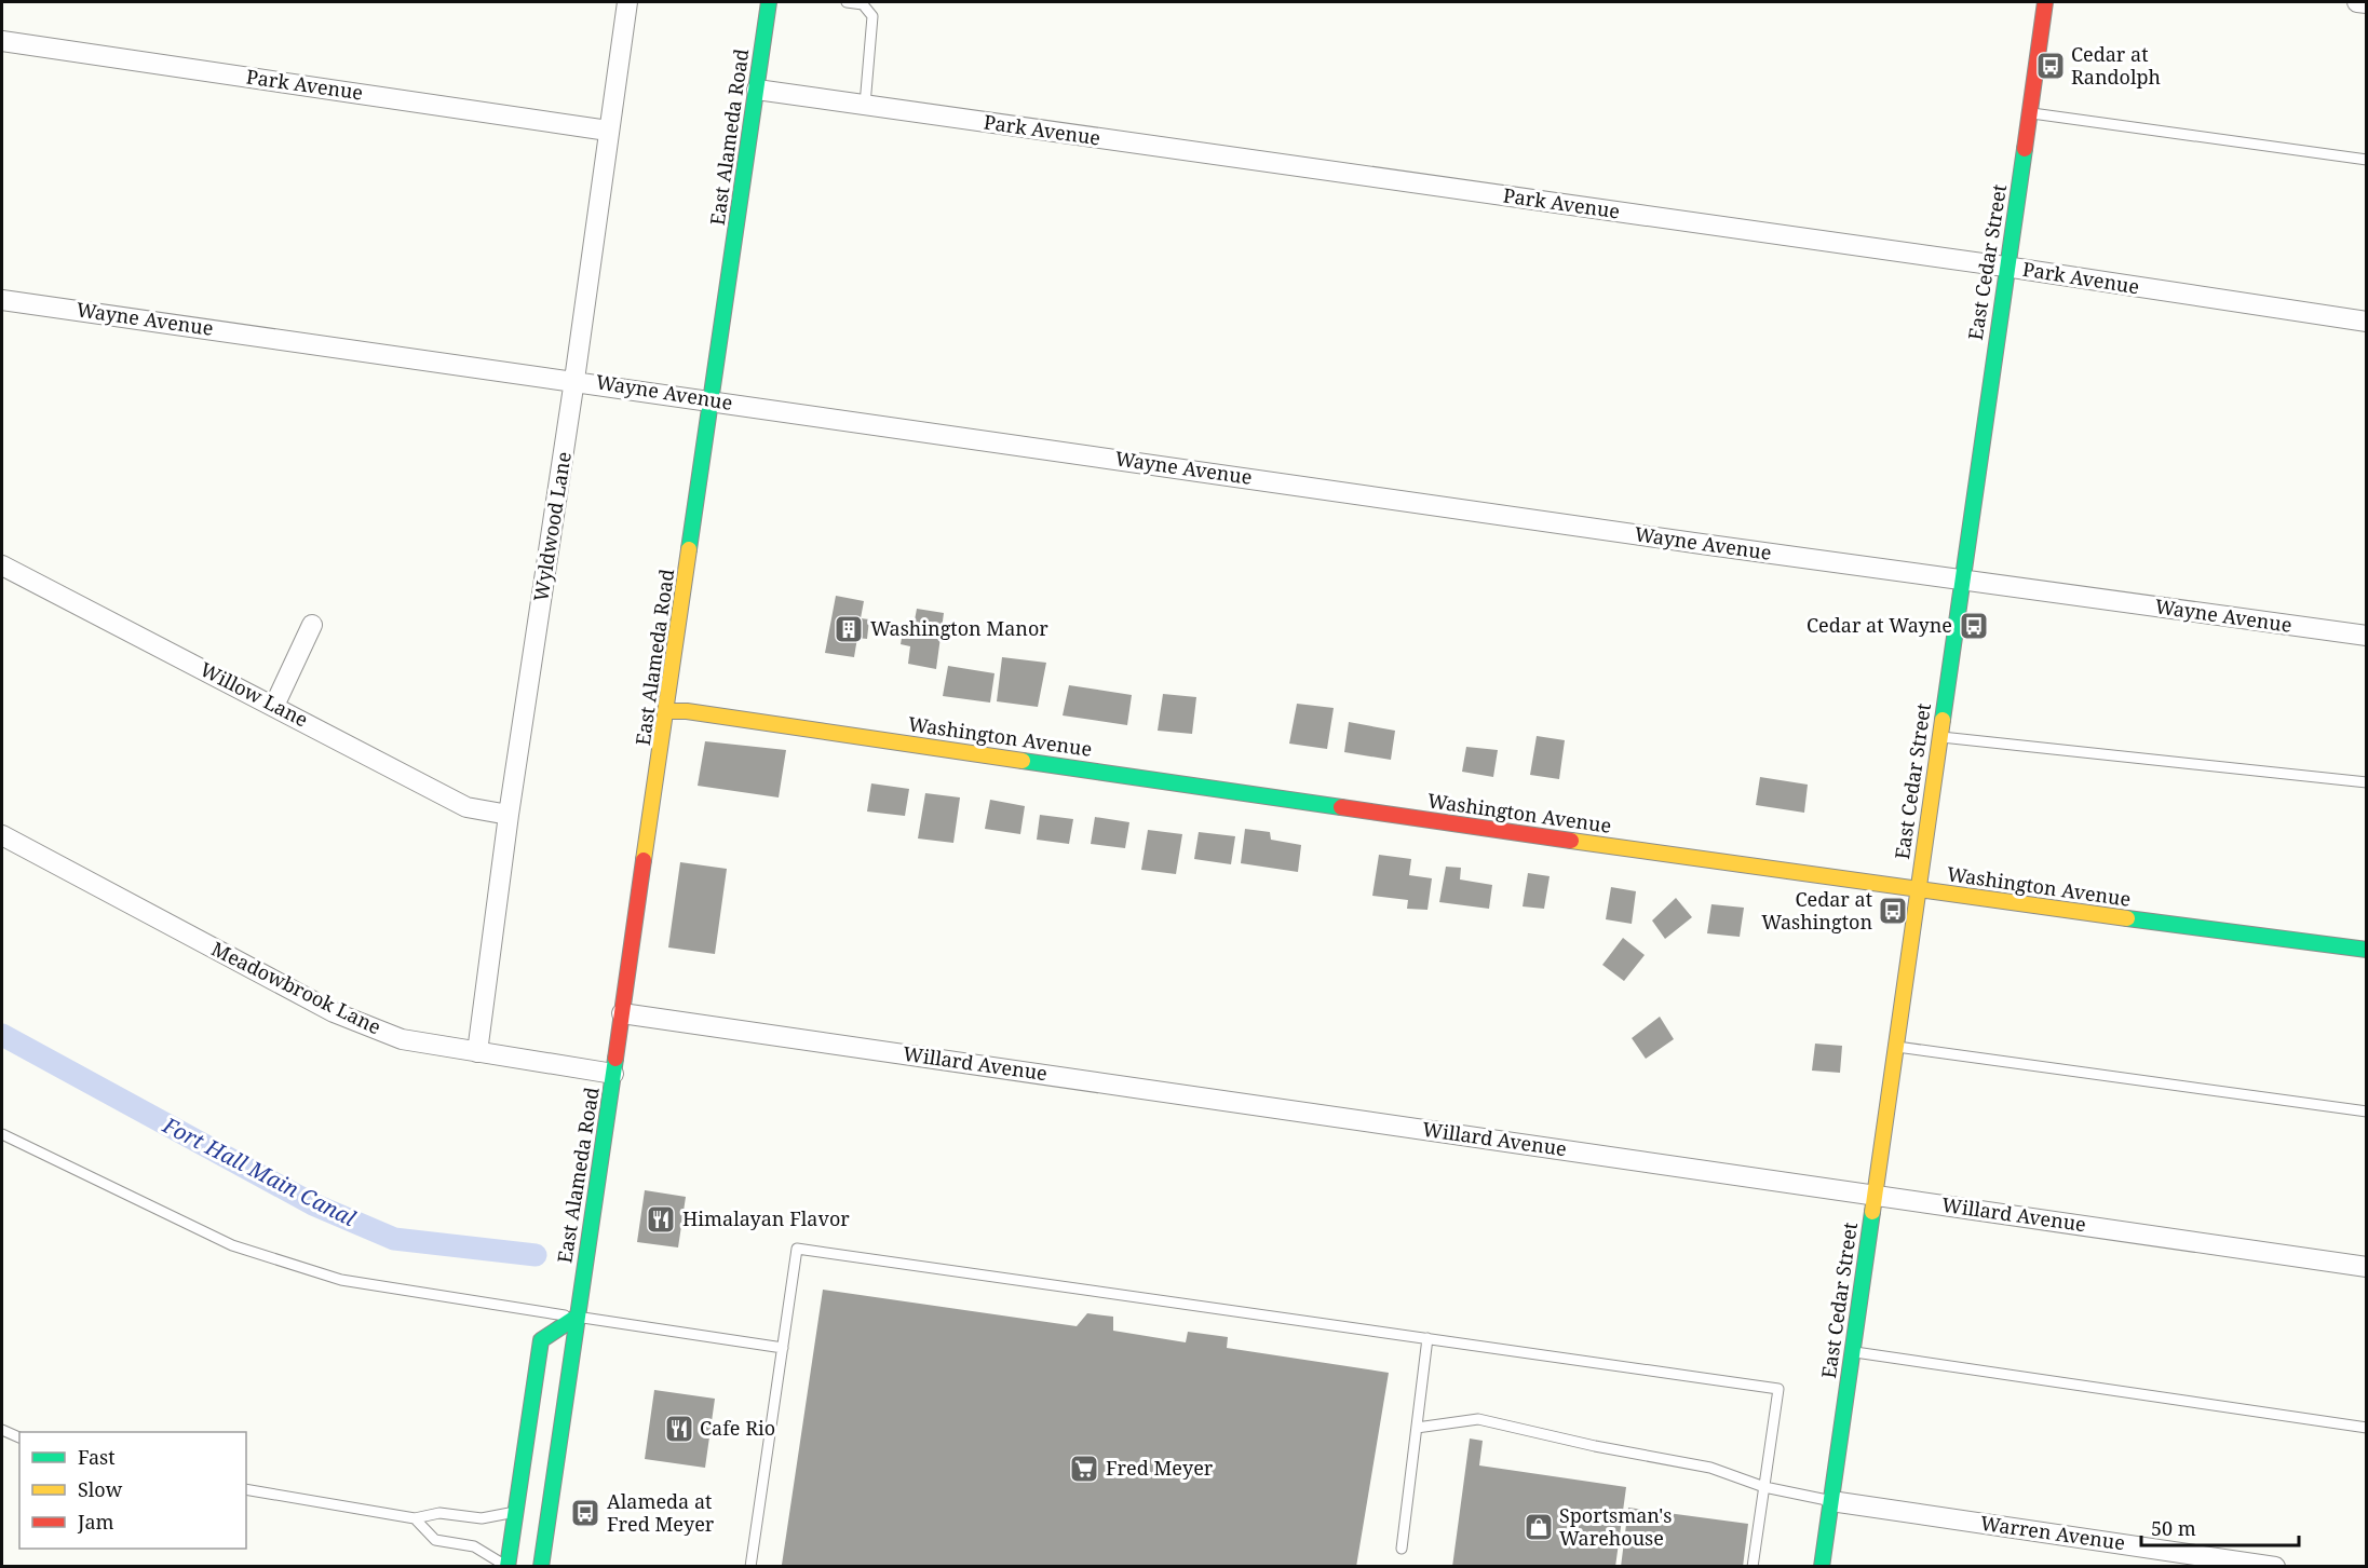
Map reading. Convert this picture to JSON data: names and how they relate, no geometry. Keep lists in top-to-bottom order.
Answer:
{
  "streets": {
    "street": [
      "Park Avenue",
      "East Alameda Road",
      "East Cedar Street",
      "Wayne Avenue",
      "Wyldwood Lane",
      "Willow Lane",
      "Washington Avenue",
      "Meadowbrook Lane",
      "Willard Avenue",
      "Warren Avenue"
    ]
  },
  "crossings": [
    ["Park Avenue", "East Alameda Road"],
    ["Park Avenue", "East Cedar Street"],
    ["Park Avenue", "Wyldwood Lane"],
    ["East Alameda Road", "Wayne Avenue"],
    ["East Alameda Road", "Washington Avenue"],
    ["East Alameda Road", "Meadowbrook Lane"],
    ["East Alameda Road", "Willard Avenue"],
    ["East Cedar Street", "Wayne Avenue"],
    ["East Cedar Street", "Washington Avenue"],
    ["East Cedar Street", "Willard Avenue"],
    ["East Cedar Street", "Warren Avenue"],
    ["Wayne Avenue", "Wyldwood Lane"],
    ["Wyldwood Lane", "Willow Lane"],
    ["Wyldwood Lane", "Meadowbrook Lane"]
  ],
  "water": ["Fort Hall Main Canal"],
  "places": {
    "bus stop": [
      "Cedar at Randolph",
      "Cedar at Wayne",
      "Cedar at Washington",
      "Alameda at Fred Meyer"
    ],
    "building": ["Washington Manor"],
    "restaurant": ["Himalayan Flavor", "Cafe Rio"],
    "supermarket": ["Fred Meyer"],
    "shop": ["Sportsman's Warehouse"]
  },
  "legend": ["Fast", "Slow", "Jam"],
  "scale_bar": "50 m"
}
